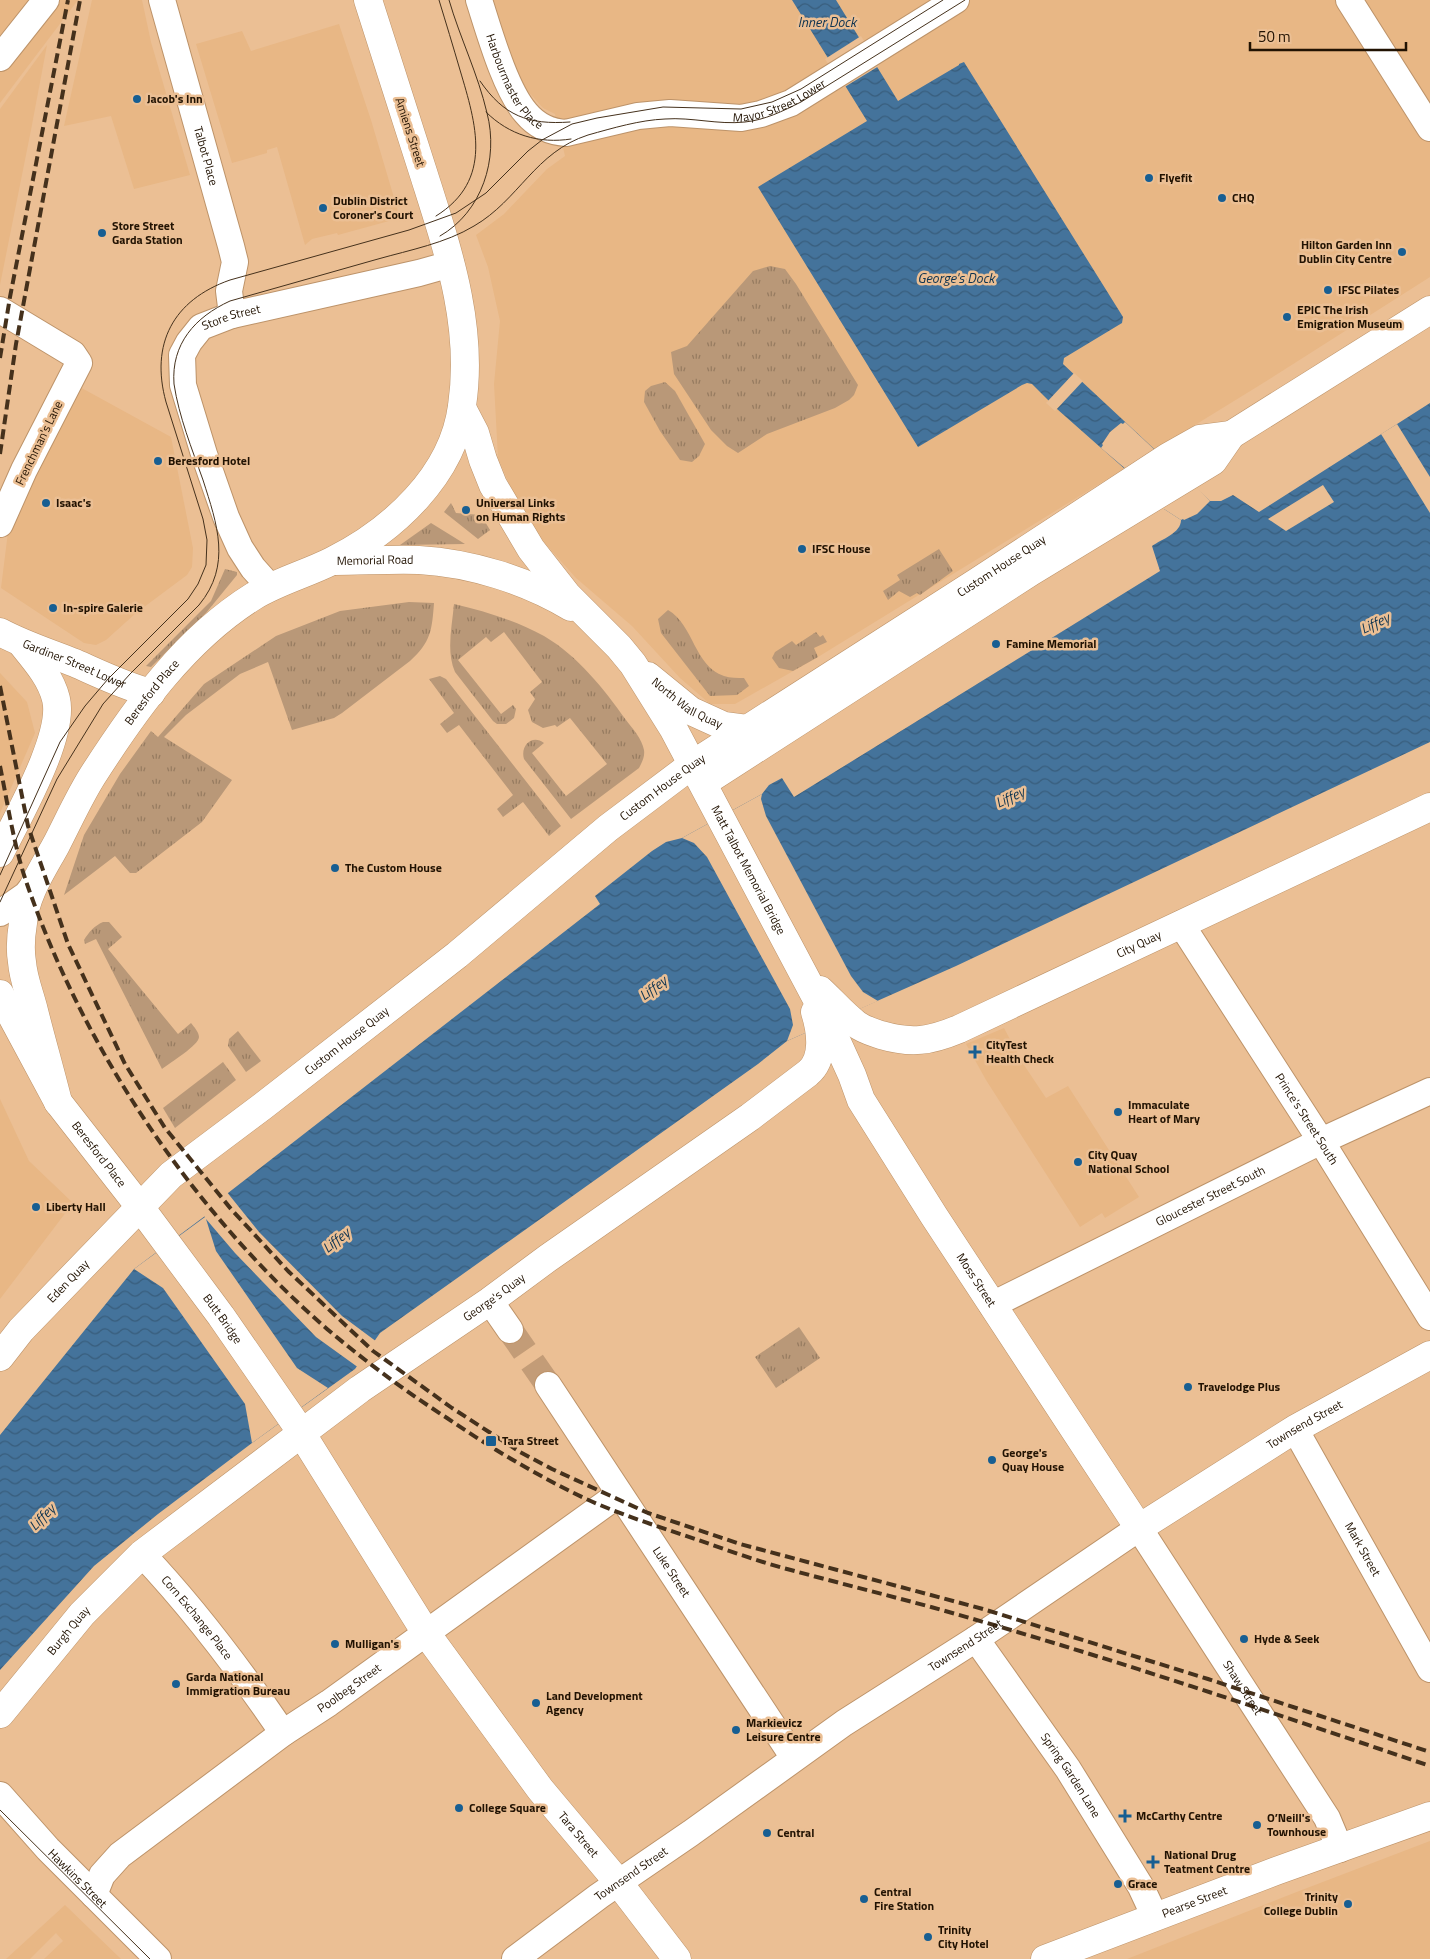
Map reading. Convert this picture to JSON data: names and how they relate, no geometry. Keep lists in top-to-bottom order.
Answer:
{
  "streets": {
    "main road": [
      "Amiens Street",
      "Memorial Road",
      "Custom House Quay",
      "Gardiner Street Lower",
      "Beresford Place",
      "North Wall Quay",
      "Matt Talbot Memorial Bridge",
      "City Quay",
      "Moss Street",
      "Eden Quay",
      "George's Quay",
      "Butt Bridge",
      "Townsend Street",
      "Burgh Quay",
      "Tara Street",
      "Pearse Street"
    ],
    "street": [
      "Harbourmaster Place",
      "Mayor Street Lower",
      "Talbot Place",
      "Store Street",
      "Frenchman's Lane",
      "Prince's Street South",
      "Gloucester Street South",
      "Mark Street",
      "Luke Street",
      "Corn Exchange Place",
      "Shaw Street",
      "Poolbeg Street",
      "Spring Garden Lane",
      "Hawkins Street"
    ]
  },
  "crossings": [
    ["Harbourmaster Place", "Mayor Street Lower"],
    ["Amiens Street", "Store Street"],
    ["Amiens Street", "Memorial Road"],
    ["Talbot Place", "Store Street"],
    ["Store Street", "Memorial Road"],
    ["Store Street", "Beresford Place"],
    ["Memorial Road", "Custom House Quay"],
    ["Memorial Road", "Beresford Place"],
    ["Memorial Road", "North Wall Quay"],
    ["Memorial Road", "Matt Talbot Memorial Bridge"],
    ["Custom House Quay", "Beresford Place"],
    ["Custom House Quay", "North Wall Quay"],
    ["Custom House Quay", "Matt Talbot Memorial Bridge"],
    ["Custom House Quay", "Eden Quay"],
    ["Custom House Quay", "Butt Bridge"],
    ["Gardiner Street Lower", "Beresford Place"],
    ["Beresford Place", "Eden Quay"],
    ["Beresford Place", "Butt Bridge"],
    ["Matt Talbot Memorial Bridge", "City Quay"],
    ["Matt Talbot Memorial Bridge", "Moss Street"],
    ["Matt Talbot Memorial Bridge", "George's Quay"],
    ["City Quay", "Prince's Street South"],
    ["City Quay", "Moss Street"],
    ["City Quay", "George's Quay"],
    ["Prince's Street South", "Gloucester Street South"],
    ["Gloucester Street South", "Moss Street"],
    ["Moss Street", "George's Quay"],
    ["Moss Street", "Townsend Street"],
    ["Moss Street", "Shaw Street"],
    ["Eden Quay", "Butt Bridge"],
    ["George's Quay", "Butt Bridge"],
    ["George's Quay", "Corn Exchange Place"],
    ["George's Quay", "Burgh Quay"],
    ["George's Quay", "Tara Street"],
    ["Butt Bridge", "Tara Street"],
    ["Townsend Street", "Mark Street"],
    ["Townsend Street", "Luke Street"],
    ["Townsend Street", "Shaw Street"],
    ["Townsend Street", "Spring Garden Lane"],
    ["Townsend Street", "Tara Street"],
    ["Luke Street", "Poolbeg Street"],
    ["Corn Exchange Place", "Burgh Quay"],
    ["Corn Exchange Place", "Poolbeg Street"],
    ["Shaw Street", "Pearse Street"],
    ["Poolbeg Street", "Tara Street"],
    ["Poolbeg Street", "Hawkins Street"],
    ["Spring Garden Lane", "Pearse Street"]
  ],
  "water": ["Inner Dock", "George's Dock", "Liffey"],
  "places": {
    "other": [
      "Jacob's Inn",
      "Flyefit",
      "CHQ",
      "Dublin District Coroner's Court",
      "Store Street Garda Station",
      "Hilton Garden Inn Dublin City Centre",
      "IFSC Pilates",
      "EPIC The Irish Emigration Museum",
      "Beresford Hotel",
      "Isaac's",
      "Universal Links on Human Rights",
      "IFSC House",
      "In-spire Galerie",
      "Famine Memorial",
      "The Custom House",
      "Immaculate Heart of Mary",
      "City Quay National School",
      "Liberty Hall",
      "Travelodge Plus",
      "George's Quay House",
      "Hyde & Seek",
      "Mulligan's",
      "Garda National Immigration Bureau",
      "Land Development Agency",
      "Markievicz Leisure Centre",
      "College Square",
      "O’Neill's Townhouse",
      "Central",
      "Grace",
      "Central Fire Station",
      "Trinity College Dublin",
      "Trinity City Hotel"
    ],
    "health": ["CityTest Health Check", "McCarthy Centre", "National Drug Teatment Centre"],
    "transit": ["Tara Street"]
  },
  "scale_bar": "50 m"
}
